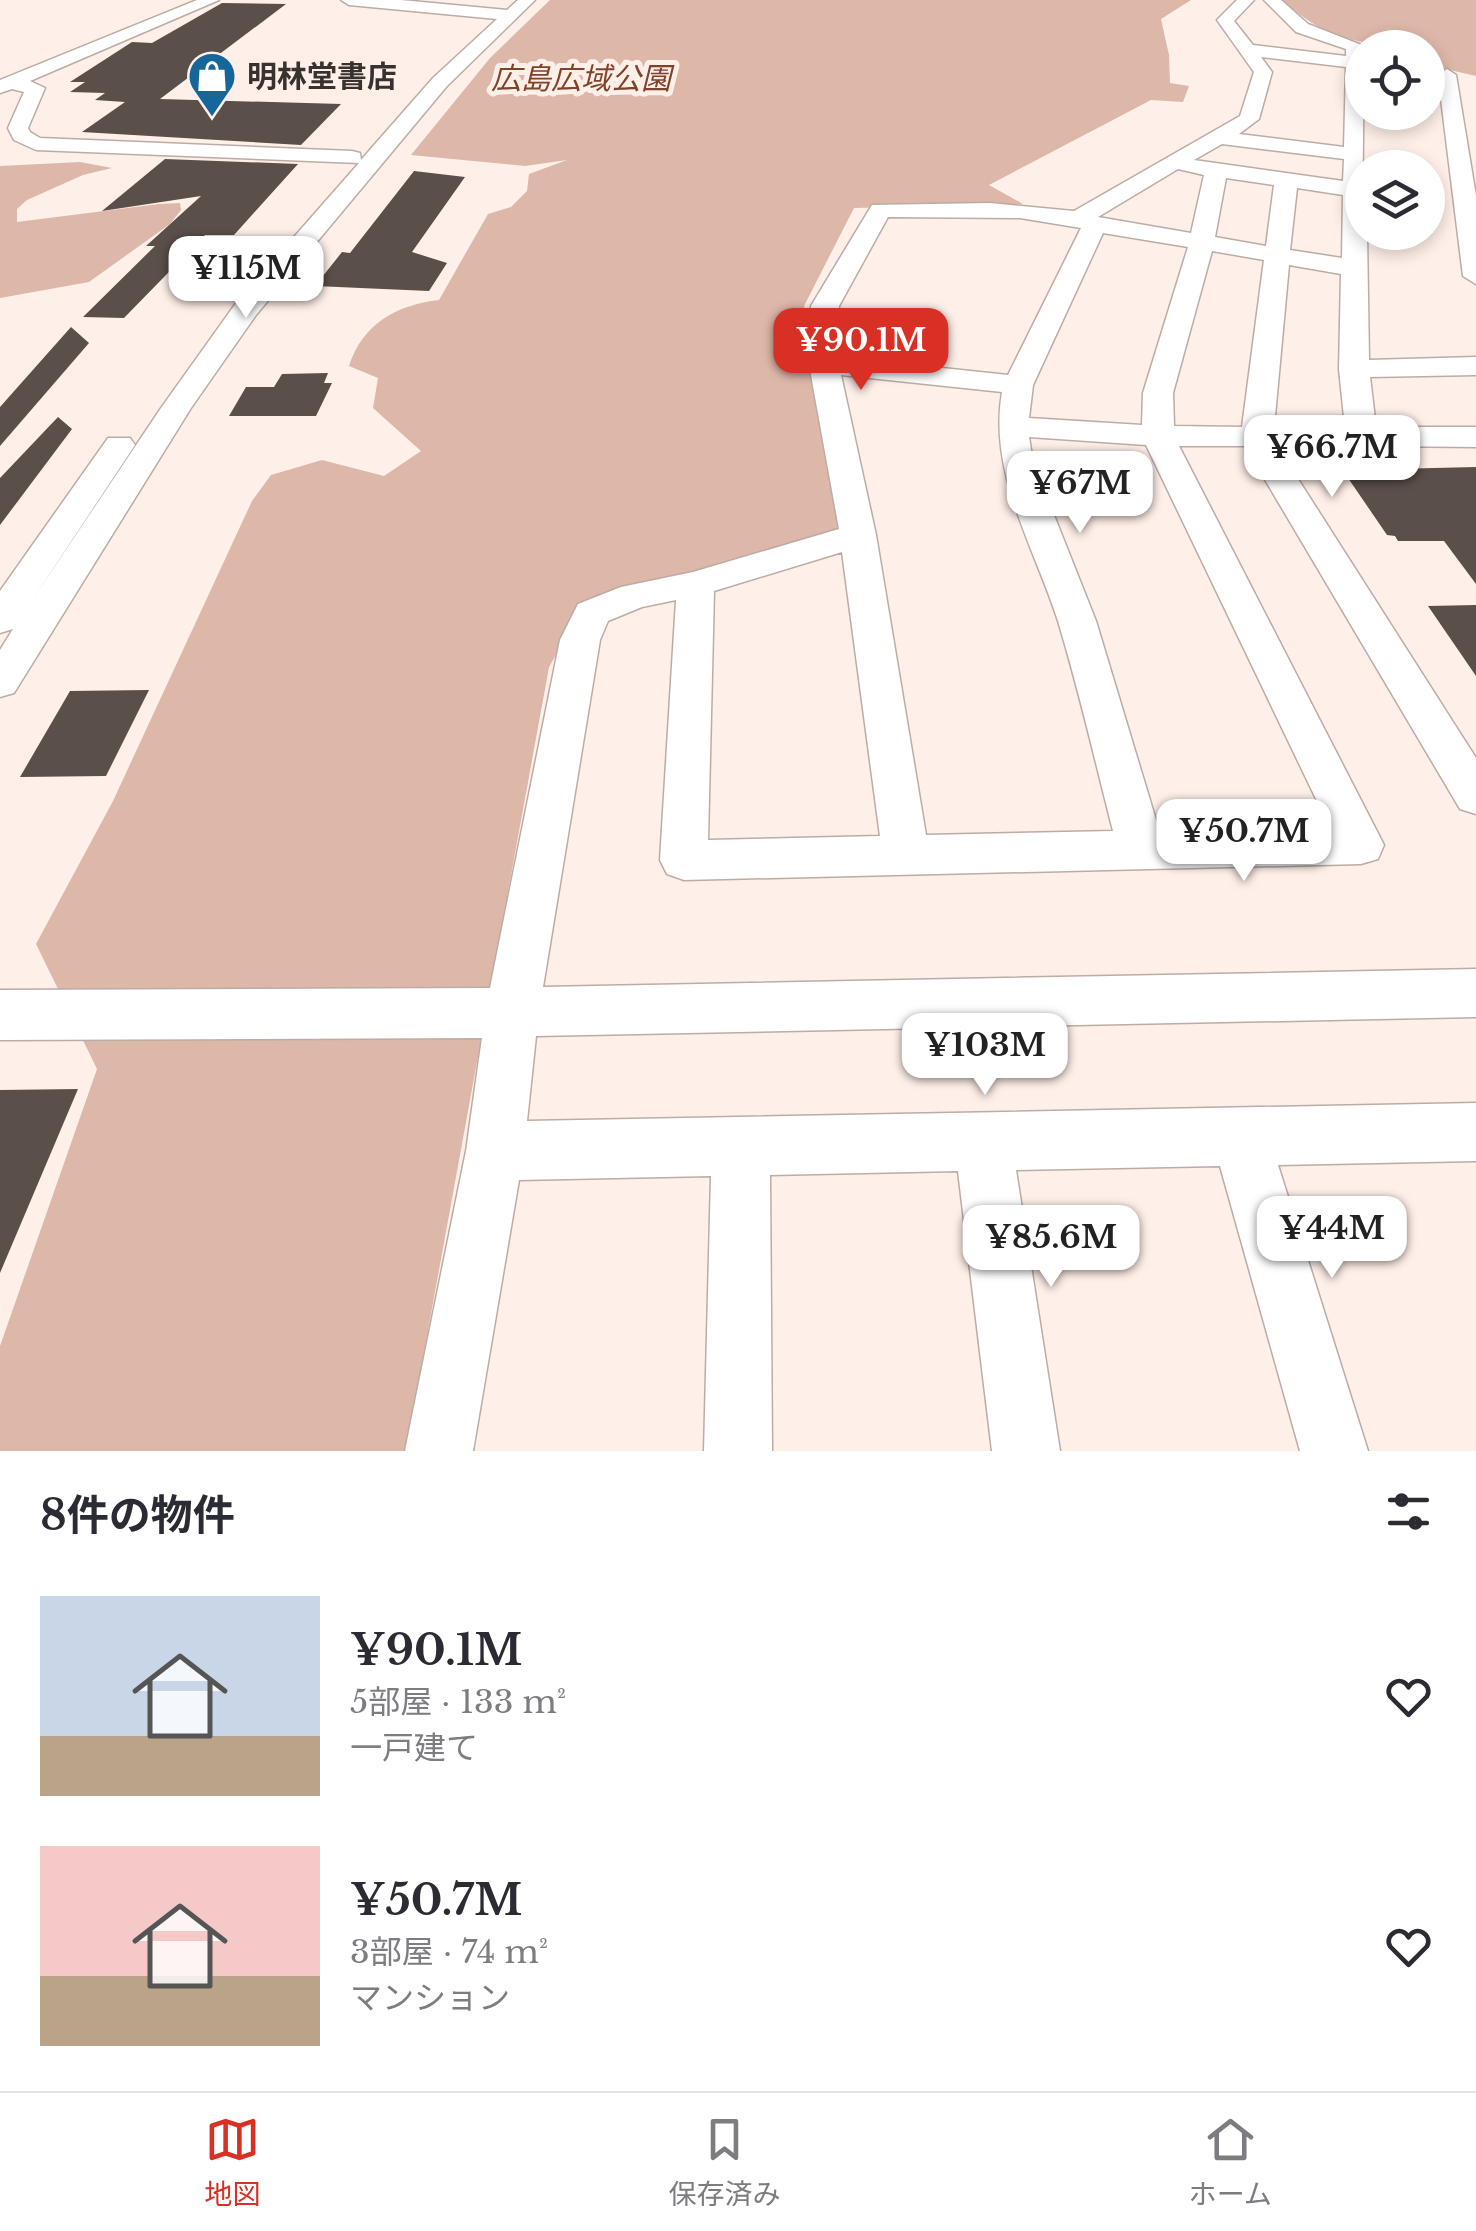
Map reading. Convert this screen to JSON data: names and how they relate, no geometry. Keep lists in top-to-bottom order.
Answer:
{
  "parks": ["広島広域公園"],
  "places": {
    "shop": ["明林堂書店"]
  },
  "page": {
    "price": [
      "¥115M",
      "¥90.1M",
      "¥66.7M",
      "¥67M",
      "¥50.7M",
      "¥103M",
      "¥44M",
      "¥85.6M"
    ],
    "heading": "8件の物件",
    "list": [
      {
        "name": "¥90.1M",
        "note": "5部屋 · 133 m² · 一戸建て"
      },
      {
        "name": "¥50.7M",
        "note": "3部屋 · 74 m² · マンション"
      }
    ],
    "tabs": ["地図", "保存済み", "ホーム"]
  }
}
